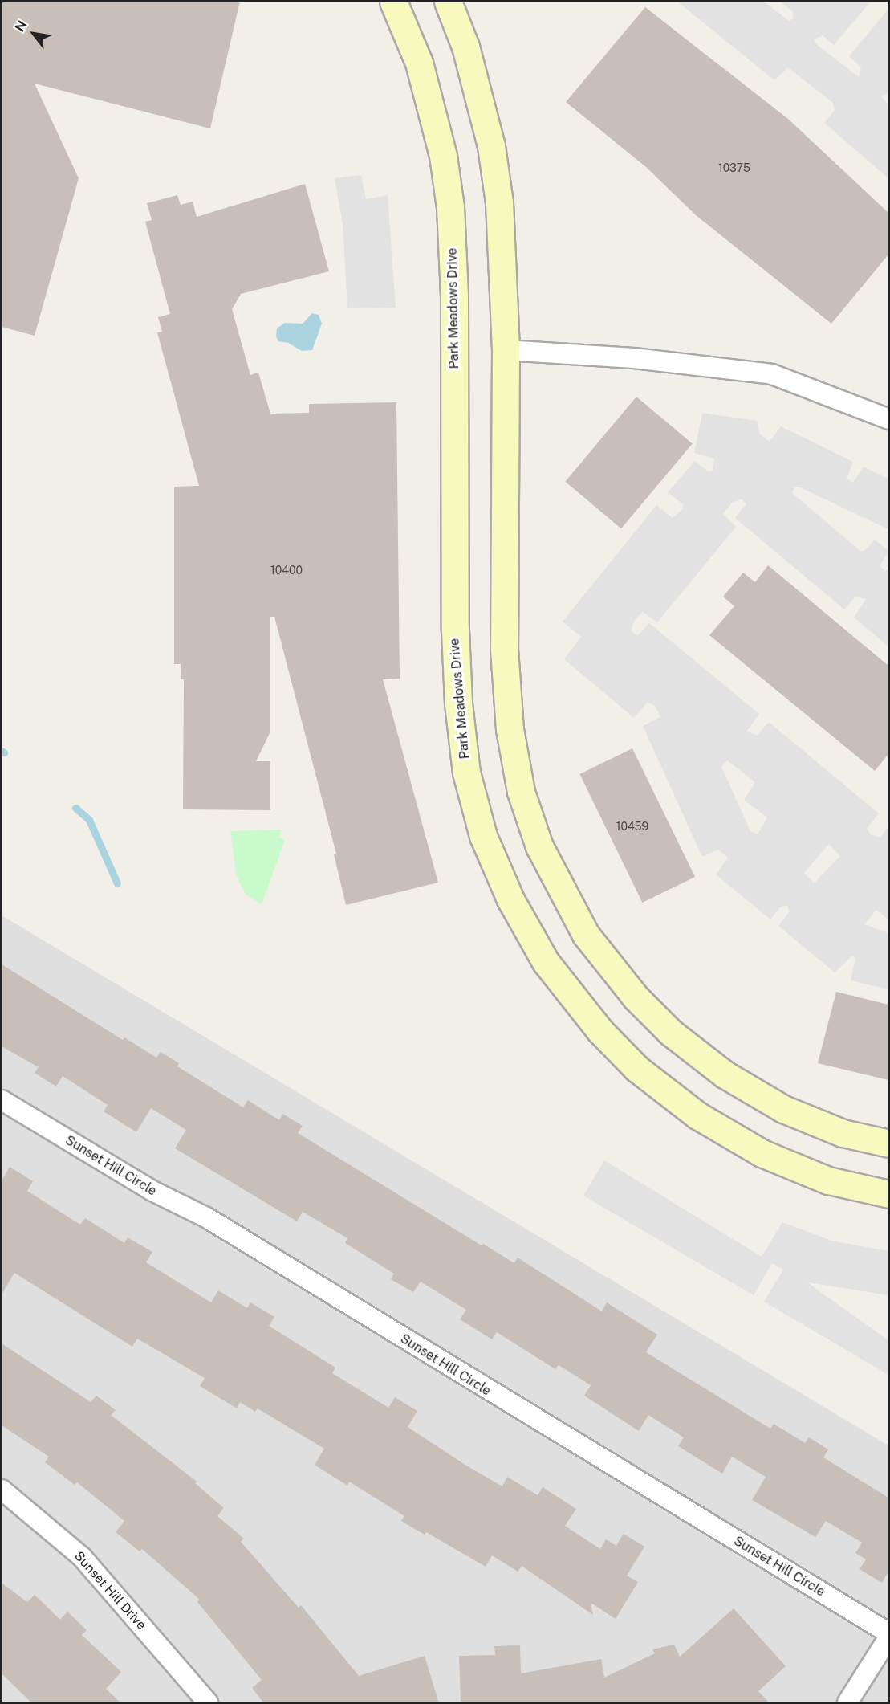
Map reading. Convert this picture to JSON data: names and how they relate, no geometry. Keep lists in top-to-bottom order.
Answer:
{
  "streets": {
    "main road": ["Park Meadows Drive"],
    "street": ["Sunset Hill Circle", "Sunset Hill Drive"]
  },
  "house_numbers": ["10375", "10400", "10459"],
  "north": "top left"
}
